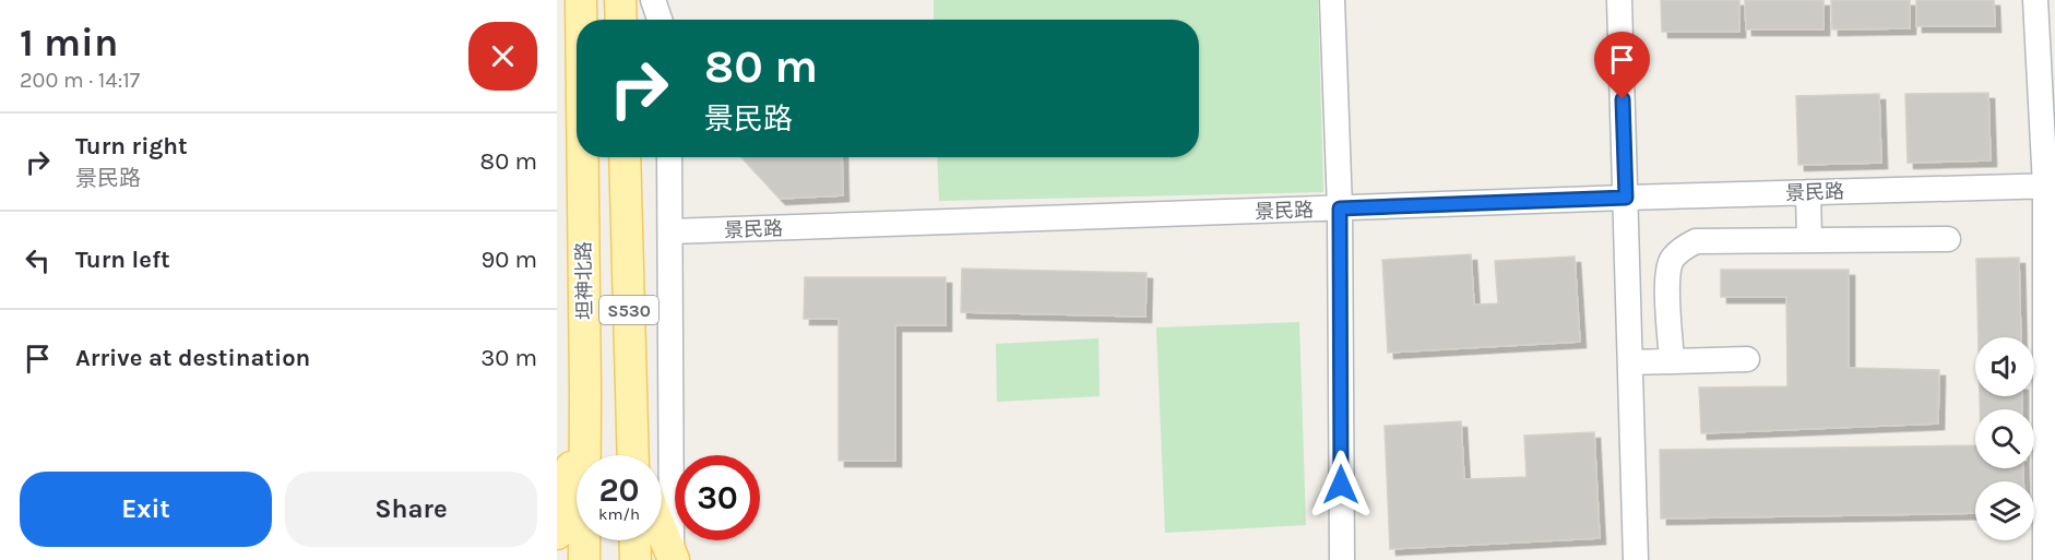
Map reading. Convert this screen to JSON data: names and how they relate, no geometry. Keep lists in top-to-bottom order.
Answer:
{
  "streets": {
    "main road": ["坦神北路", "S530"],
    "street": ["景民路"]
  },
  "page": {
    "heading": ["1 min", "200 m · 14:17"],
    "turn": ["80 m", "景民路"],
    "list": [
      {
        "name": "Turn right",
        "note": "景民路",
        "value": "80 m"
      },
      {
        "name": "Turn left",
        "value": "90 m"
      },
      {
        "name": "Arrive at destination",
        "value": "30 m"
      }
    ],
    "speed": "20 km/h",
    "limit": "30",
    "buttons": ["Exit", "Share"]
  }
}
